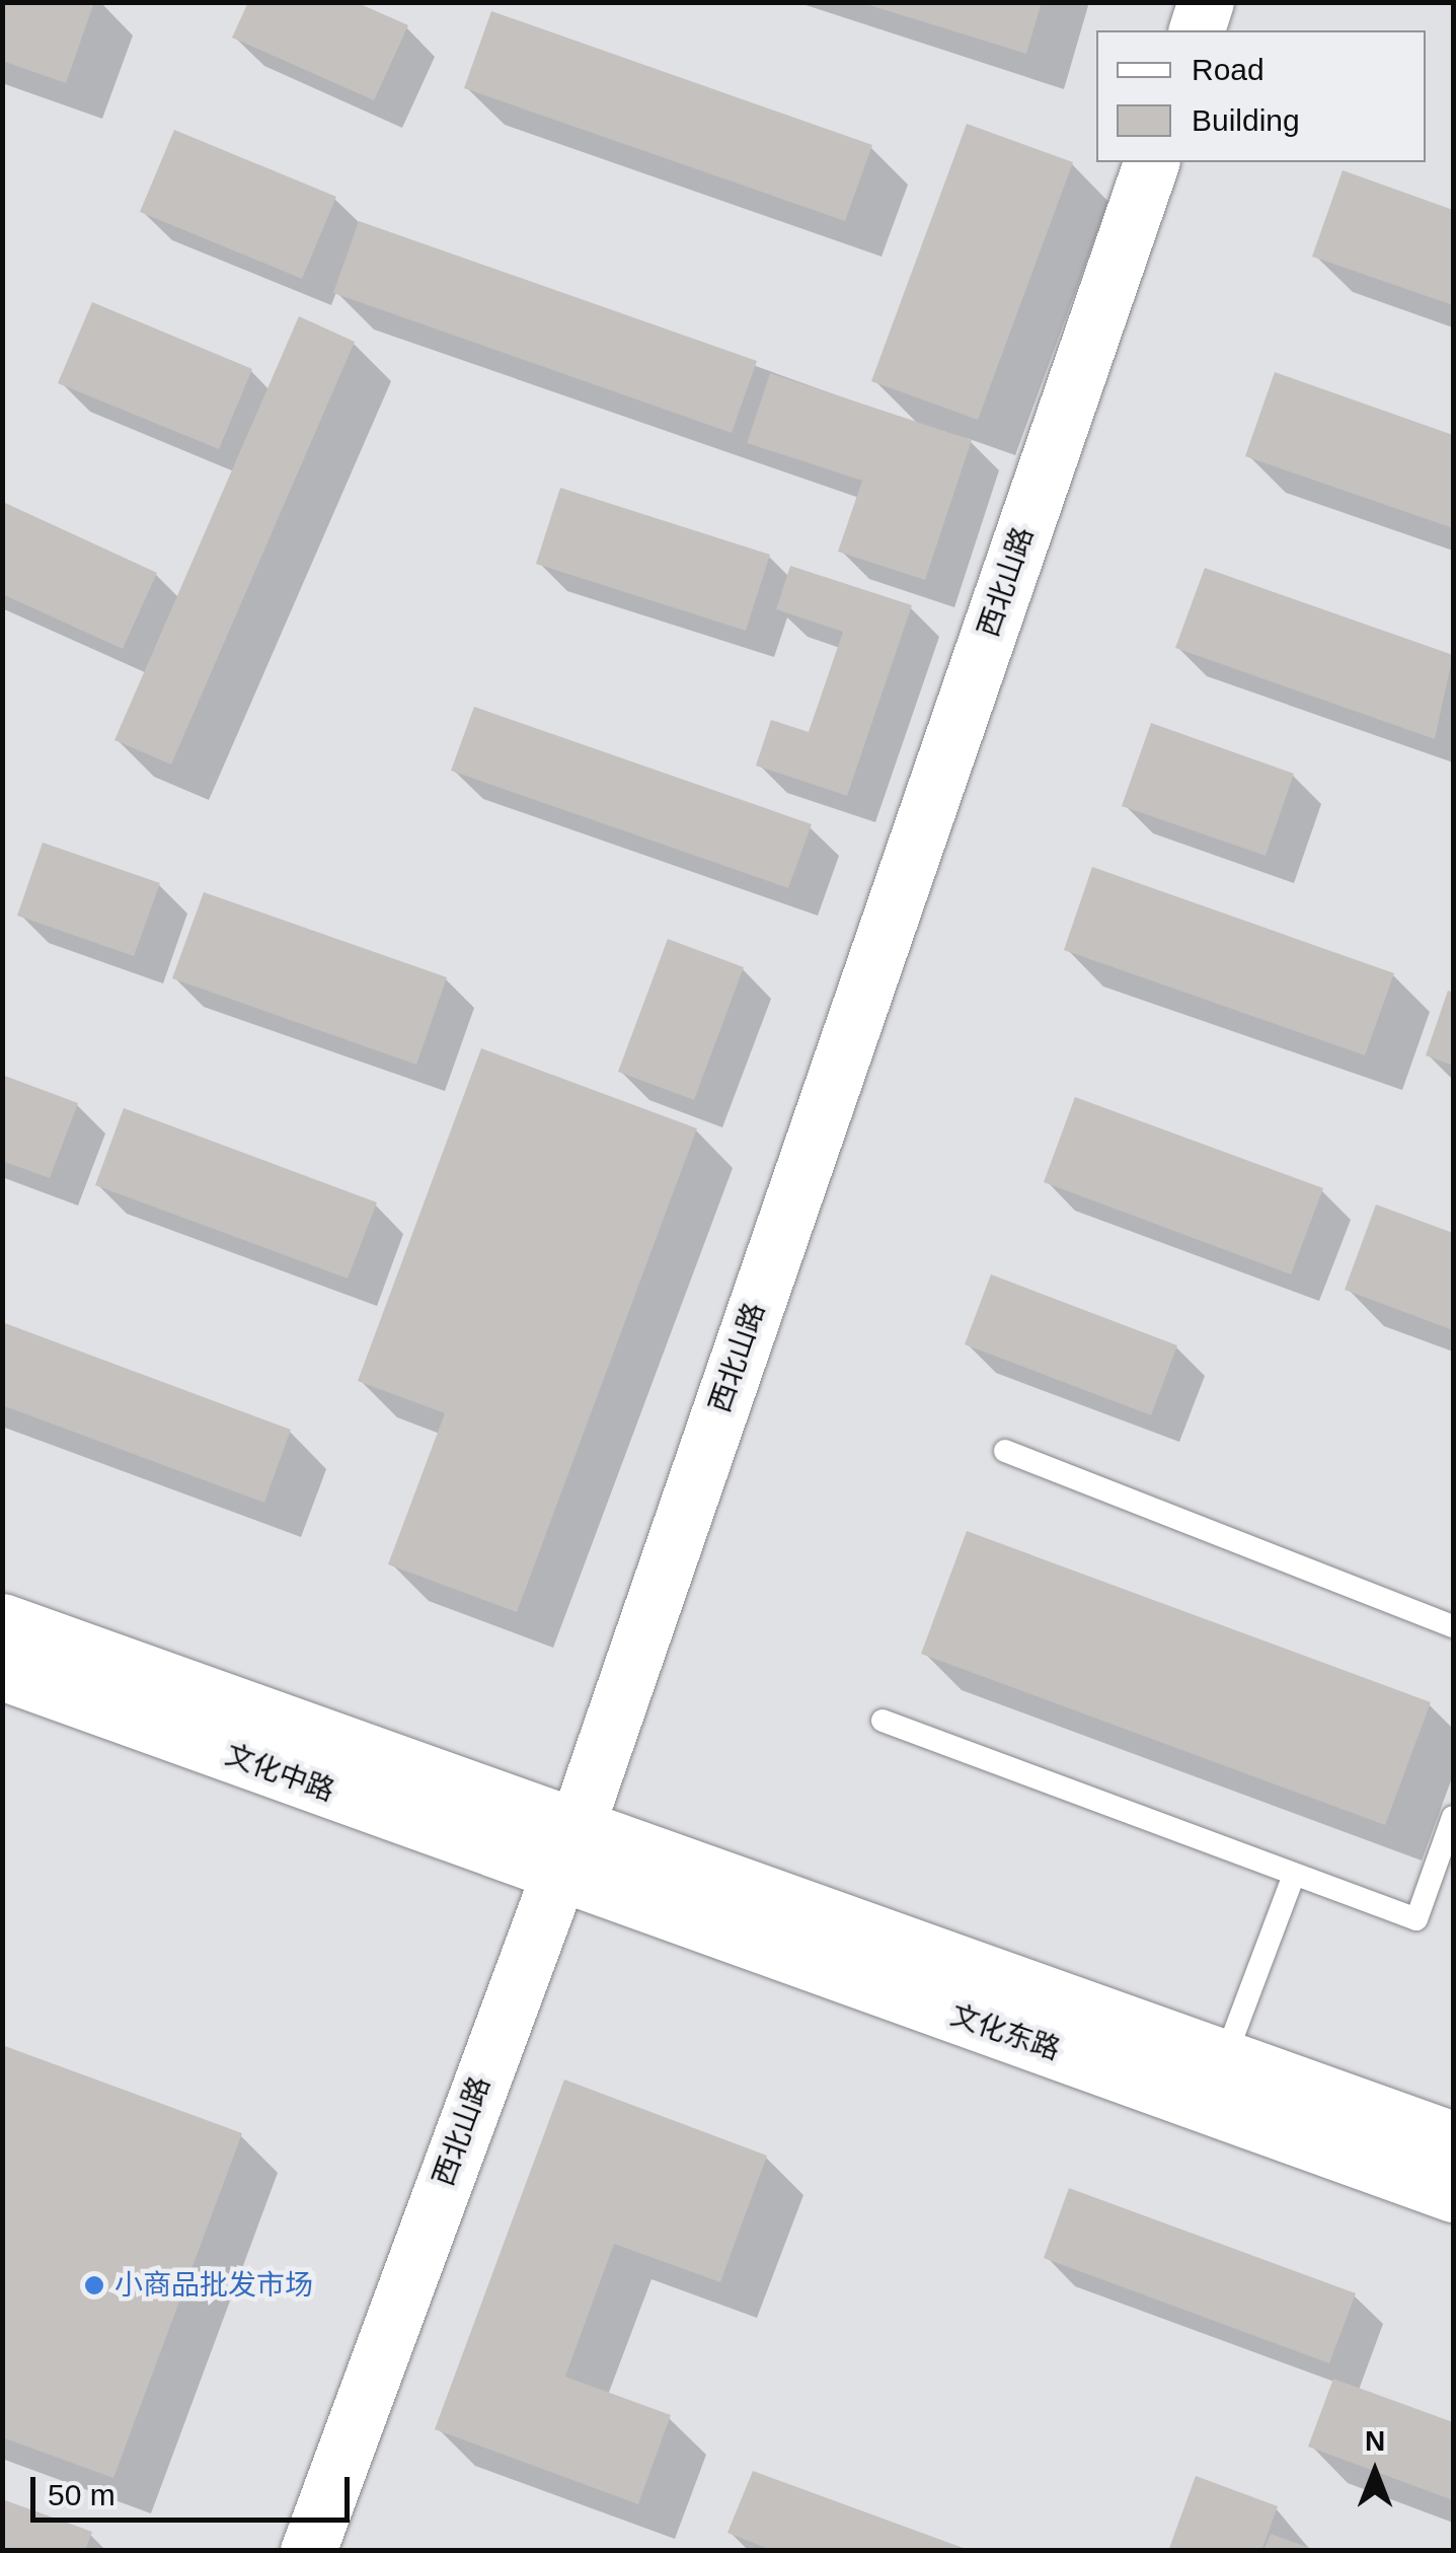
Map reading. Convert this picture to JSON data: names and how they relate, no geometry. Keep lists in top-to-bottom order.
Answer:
{
  "streets": {
    "main road": ["西北山路", "文化中路", "文化东路"]
  },
  "crossings": [
    ["西北山路", "文化中路"],
    ["西北山路", "文化东路"],
    ["文化中路", "文化东路"]
  ],
  "places": ["小商品批发市场"],
  "legend": ["Road", "Building"],
  "scale_bar": "50 m",
  "north": "top"
}
